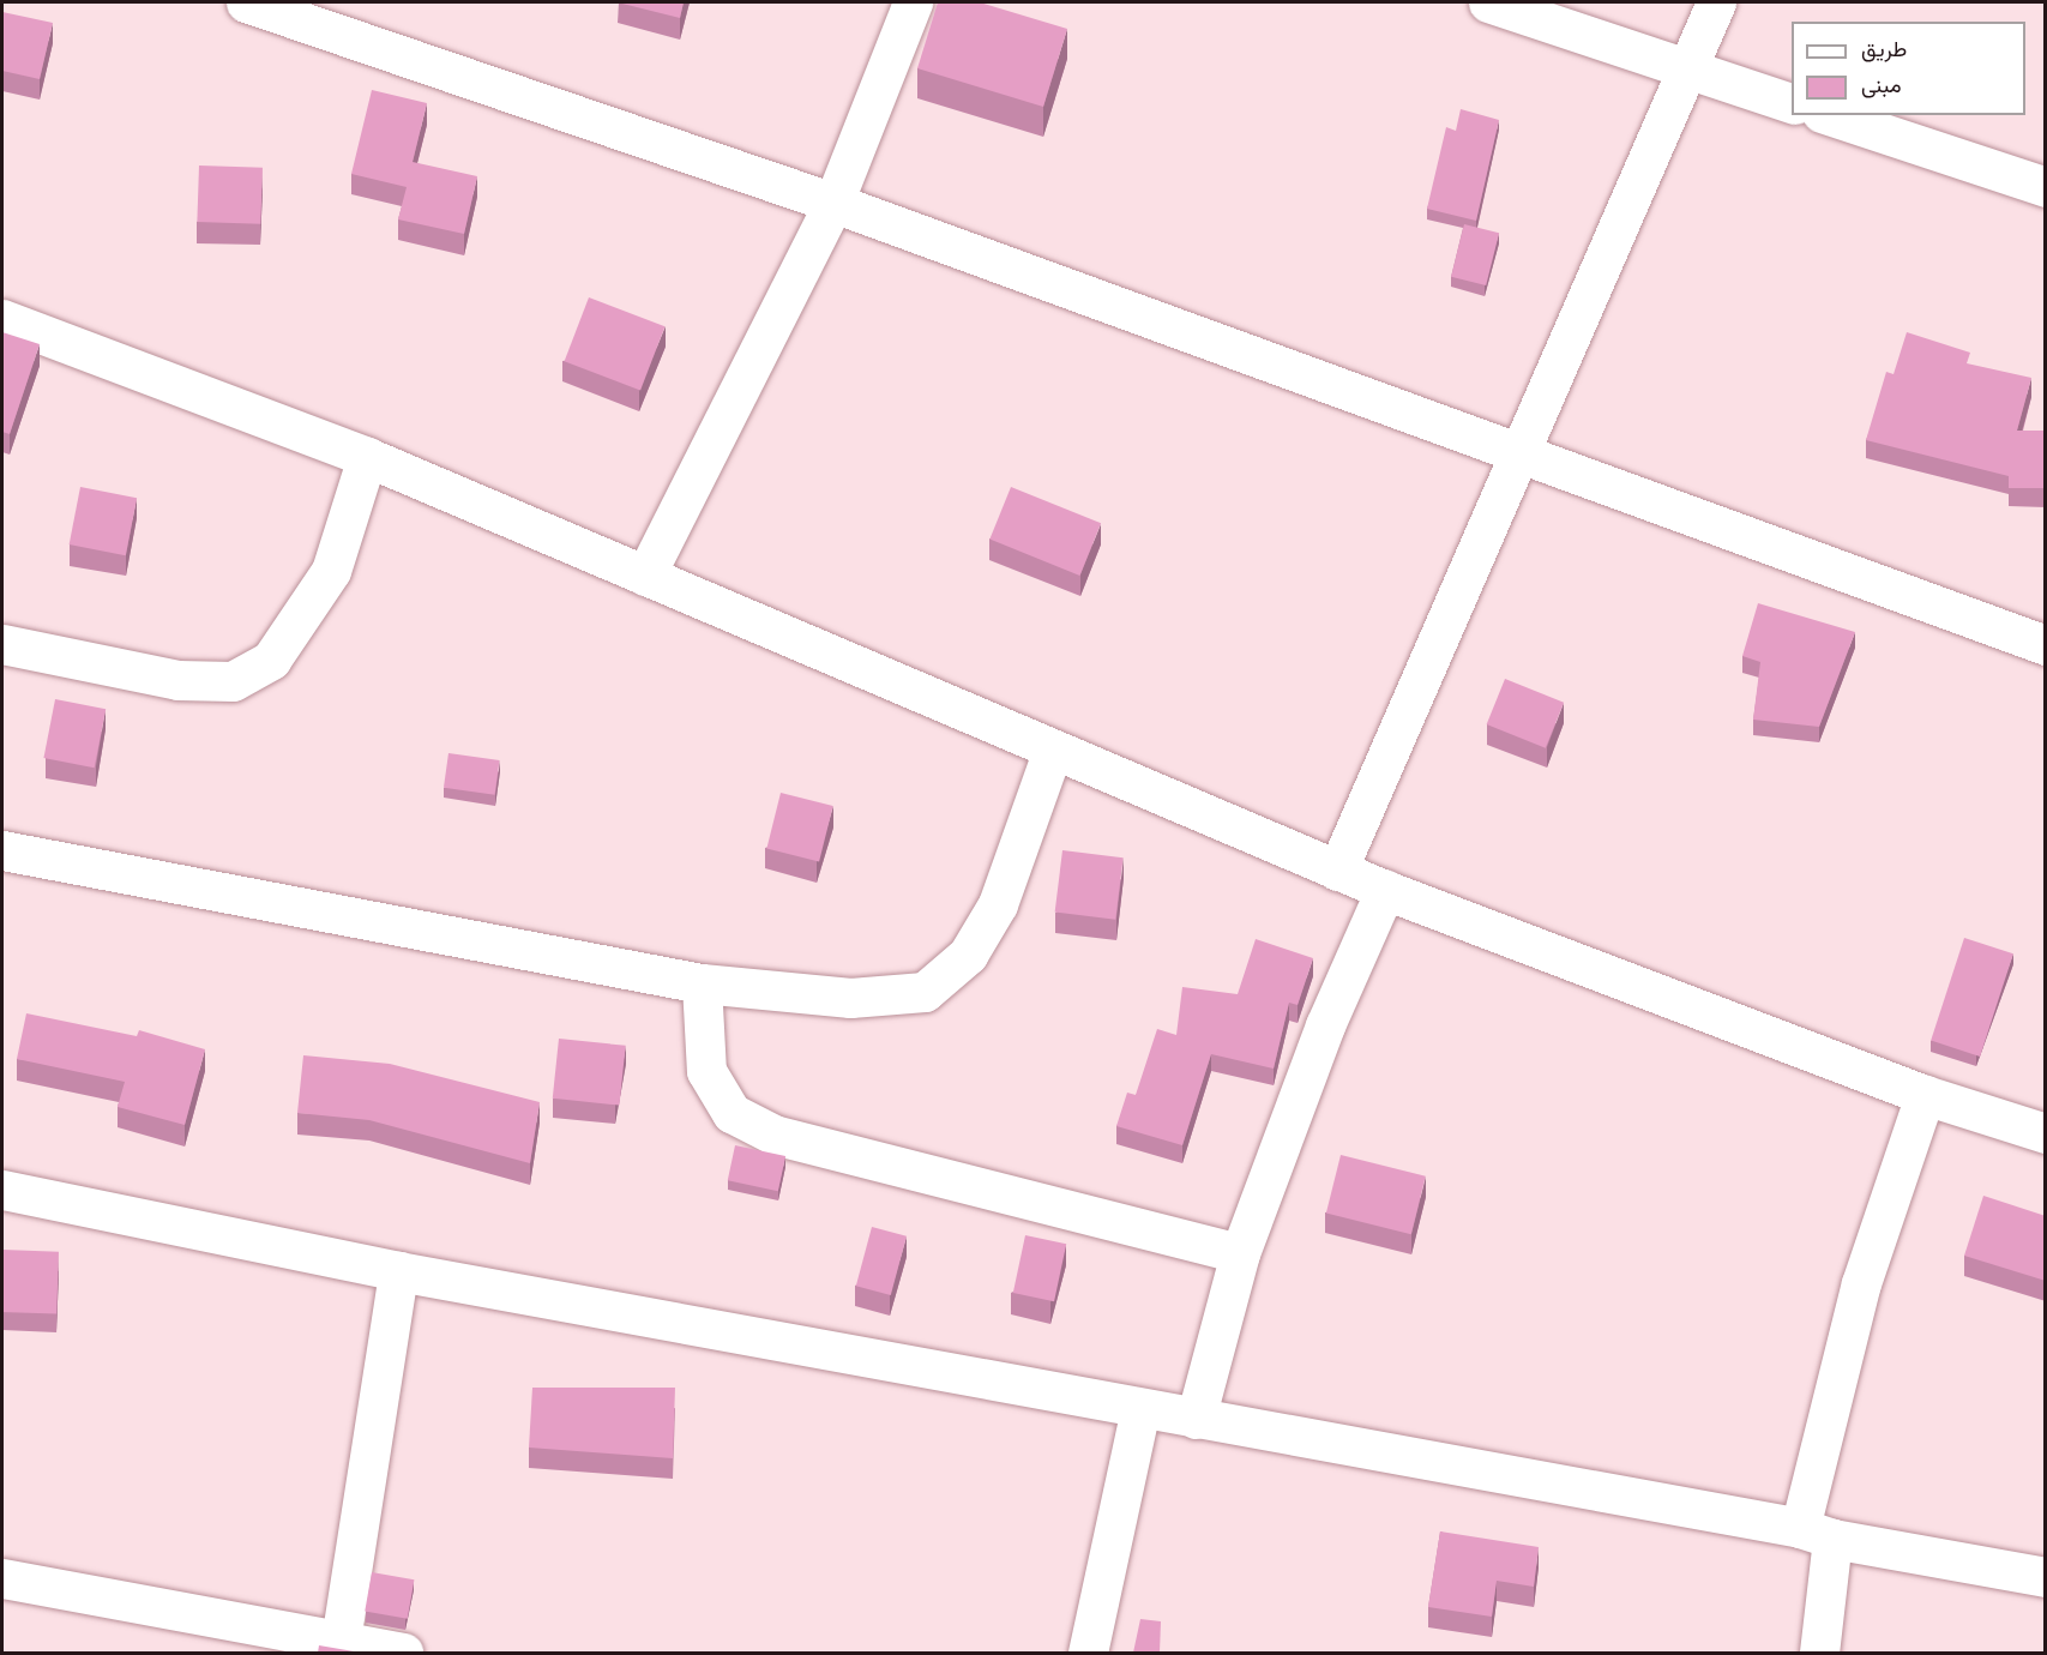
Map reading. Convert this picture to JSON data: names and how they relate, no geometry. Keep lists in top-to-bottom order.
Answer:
{
  "legend": ["طريق", "مبنى"]
}
